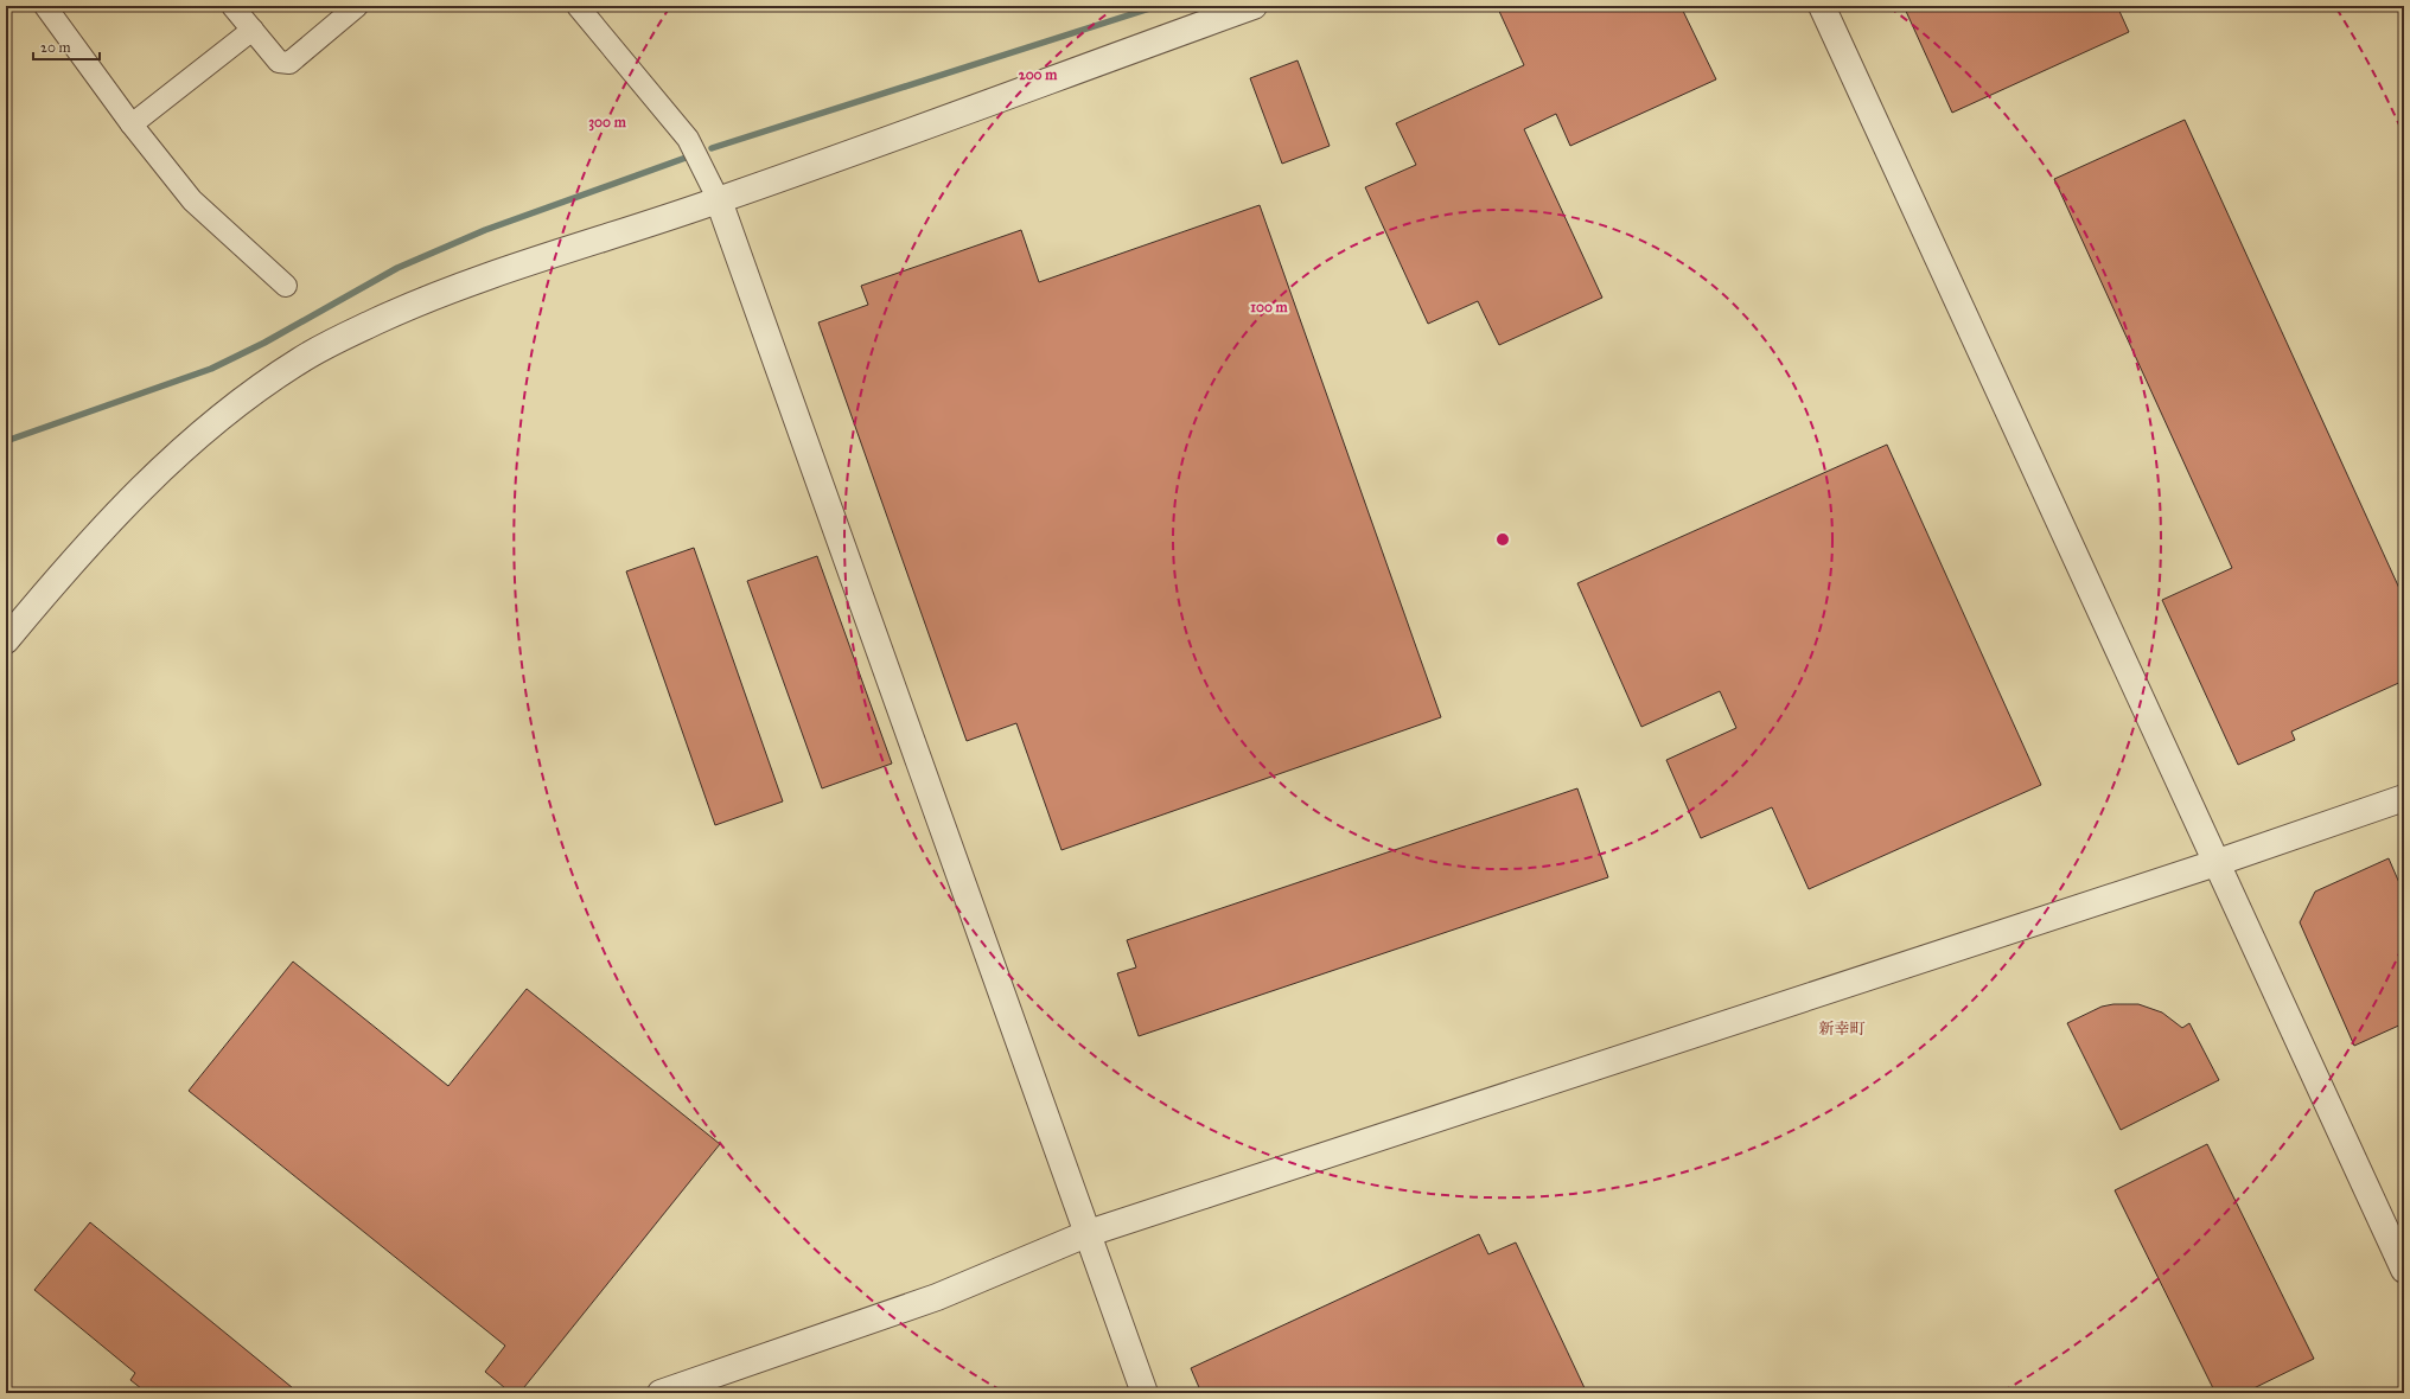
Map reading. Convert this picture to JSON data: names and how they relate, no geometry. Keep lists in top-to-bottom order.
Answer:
{
  "districts": ["新幸町"],
  "scale_bar": "20 m",
  "rings": ["200 m", "300 m", "100 m"]
}
